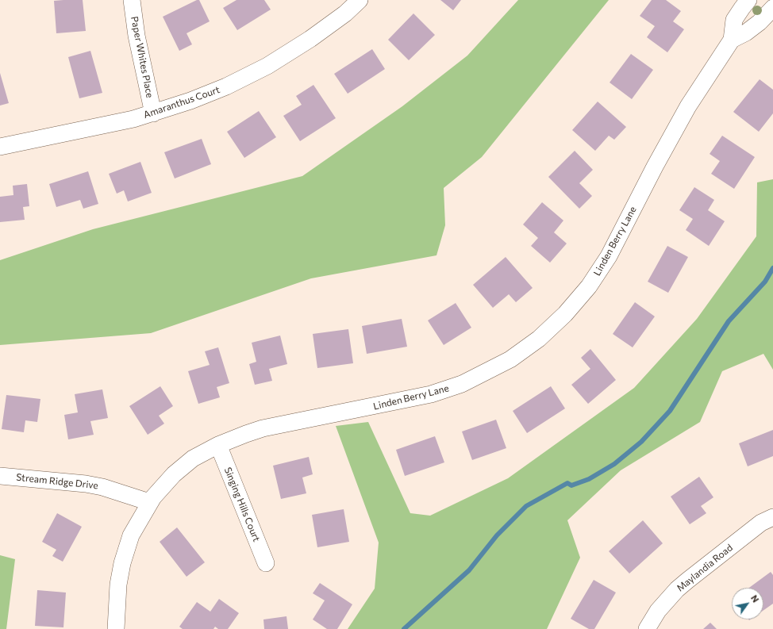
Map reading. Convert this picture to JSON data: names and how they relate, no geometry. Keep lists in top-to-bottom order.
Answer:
{
  "streets": {
    "street": [
      "Paper Whites Place",
      "Amaranthus Court",
      "Linden Berry Lane",
      "Stream Ridge Drive",
      "Singing Hills Court",
      "Maylandia Road"
    ]
  },
  "crossings": [
    ["Paper Whites Place", "Amaranthus Court"],
    ["Linden Berry Lane", "Stream Ridge Drive"],
    ["Linden Berry Lane", "Singing Hills Court"]
  ],
  "north": "top right"
}
